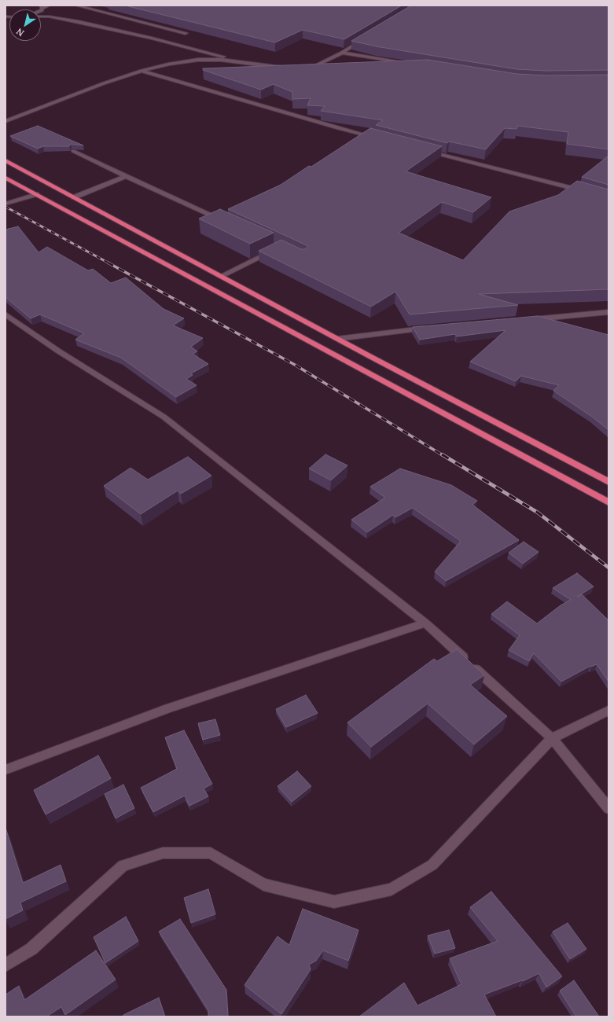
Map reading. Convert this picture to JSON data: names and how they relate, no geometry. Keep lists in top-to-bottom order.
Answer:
{
  "north": "bottom left"
}
